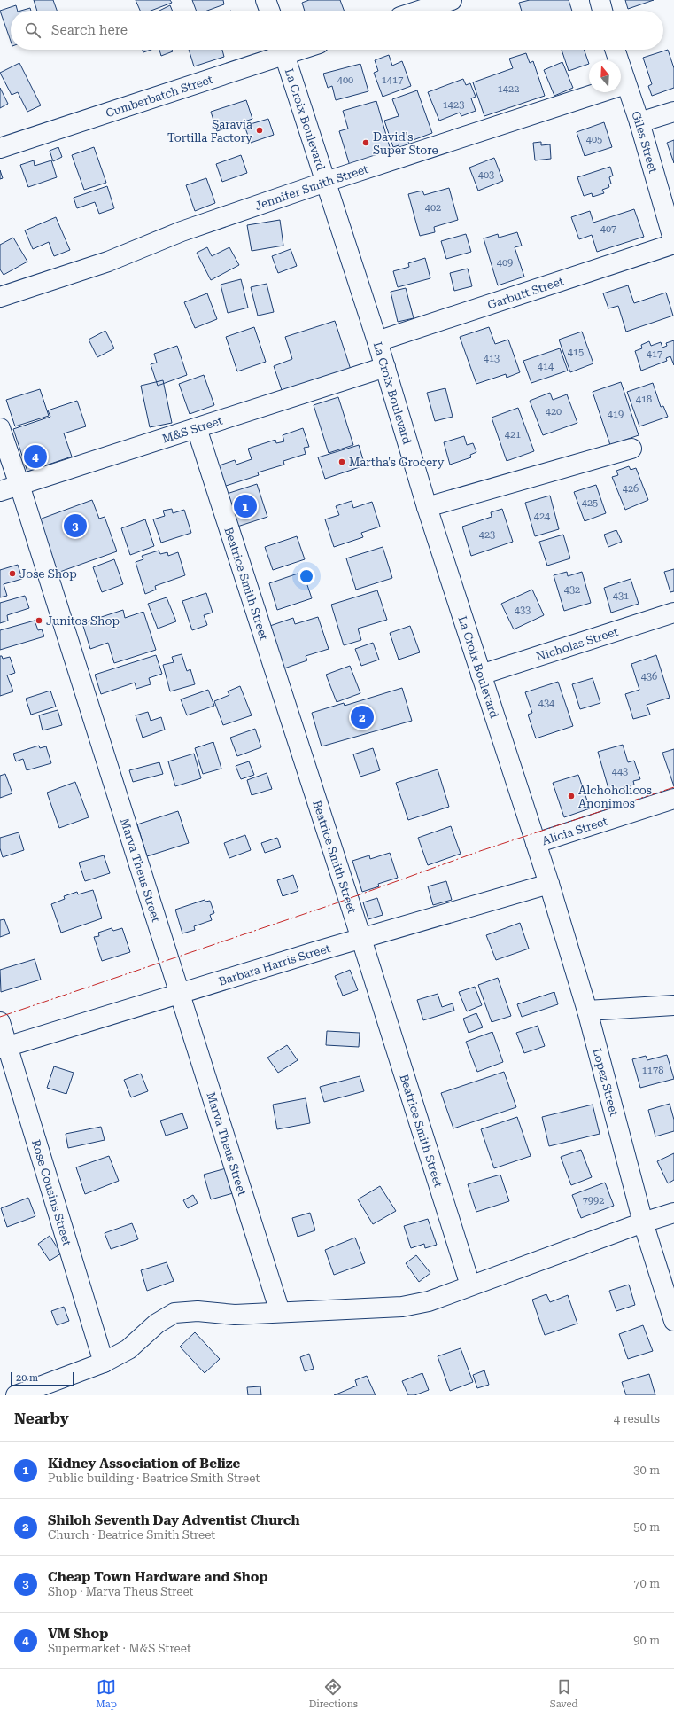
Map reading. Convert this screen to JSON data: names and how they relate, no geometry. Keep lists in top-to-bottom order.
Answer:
{
  "streets": {
    "street": [
      "Cumberbatch Street",
      "La Croix Boulevard",
      "Giles Street",
      "Jennifer Smith Street",
      "Garbutt Street",
      "M&S Street",
      "Beatrice Smith Street",
      "Nicholas Street",
      "Alicia Street",
      "Marva Theus Street",
      "Barbara Harris Street",
      "Lopez Street",
      "Rose Cousins Street"
    ]
  },
  "crossings": [
    ["La Croix Boulevard", "Jennifer Smith Street"],
    ["La Croix Boulevard", "Garbutt Street"],
    ["La Croix Boulevard", "M&S Street"],
    ["La Croix Boulevard", "Nicholas Street"],
    ["La Croix Boulevard", "Alicia Street"],
    ["La Croix Boulevard", "Lopez Street"],
    ["Giles Street", "Jennifer Smith Street"],
    ["Giles Street", "Garbutt Street"],
    ["M&S Street", "Beatrice Smith Street"],
    ["M&S Street", "Marva Theus Street"],
    ["Beatrice Smith Street", "Barbara Harris Street"],
    ["Alicia Street", "Lopez Street"],
    ["Marva Theus Street", "Barbara Harris Street"],
    ["Barbara Harris Street", "Lopez Street"],
    ["Barbara Harris Street", "Rose Cousins Street"]
  ],
  "places": [
    "Saravia Tortilla Factory",
    "David's Super Store",
    "Martha's Grocery",
    "Jose Shop",
    "Junitos Shop",
    "Alchoholicos Anonimos"
  ],
  "house_numbers": [
    "400",
    "1417",
    "1422",
    "1423",
    "405",
    "403",
    "402",
    "407",
    "409",
    "415",
    "417",
    "413",
    "414",
    "418",
    "420",
    "419",
    "421",
    "426",
    "425",
    "424",
    "423",
    "432",
    "431",
    "433",
    "436",
    "434",
    "443",
    "1178",
    "7992"
  ],
  "scale_bar": "20 m",
  "north": "top",
  "page": {
    "search": "Search here",
    "pins": [
      "4",
      "1",
      "3",
      "2"
    ],
    "scale": "20 m",
    "heading": ["Nearby", "4 results"],
    "list": [
      {
        "mark": "1",
        "name": "Kidney Association of Belize",
        "note": "Public building · Beatrice Smith Street",
        "value": "30 m"
      },
      {
        "mark": "2",
        "name": "Shiloh Seventh Day Adventist Church",
        "note": "Church · Beatrice Smith Street",
        "value": "50 m"
      },
      {
        "mark": "3",
        "name": "Cheap Town Hardware and Shop",
        "note": "Shop · Marva Theus Street",
        "value": "70 m"
      },
      {
        "mark": "4",
        "name": "VM Shop",
        "note": "Supermarket · M&S Street",
        "value": "90 m"
      }
    ],
    "nav": ["Map", "Directions", "Saved"]
  }
}
